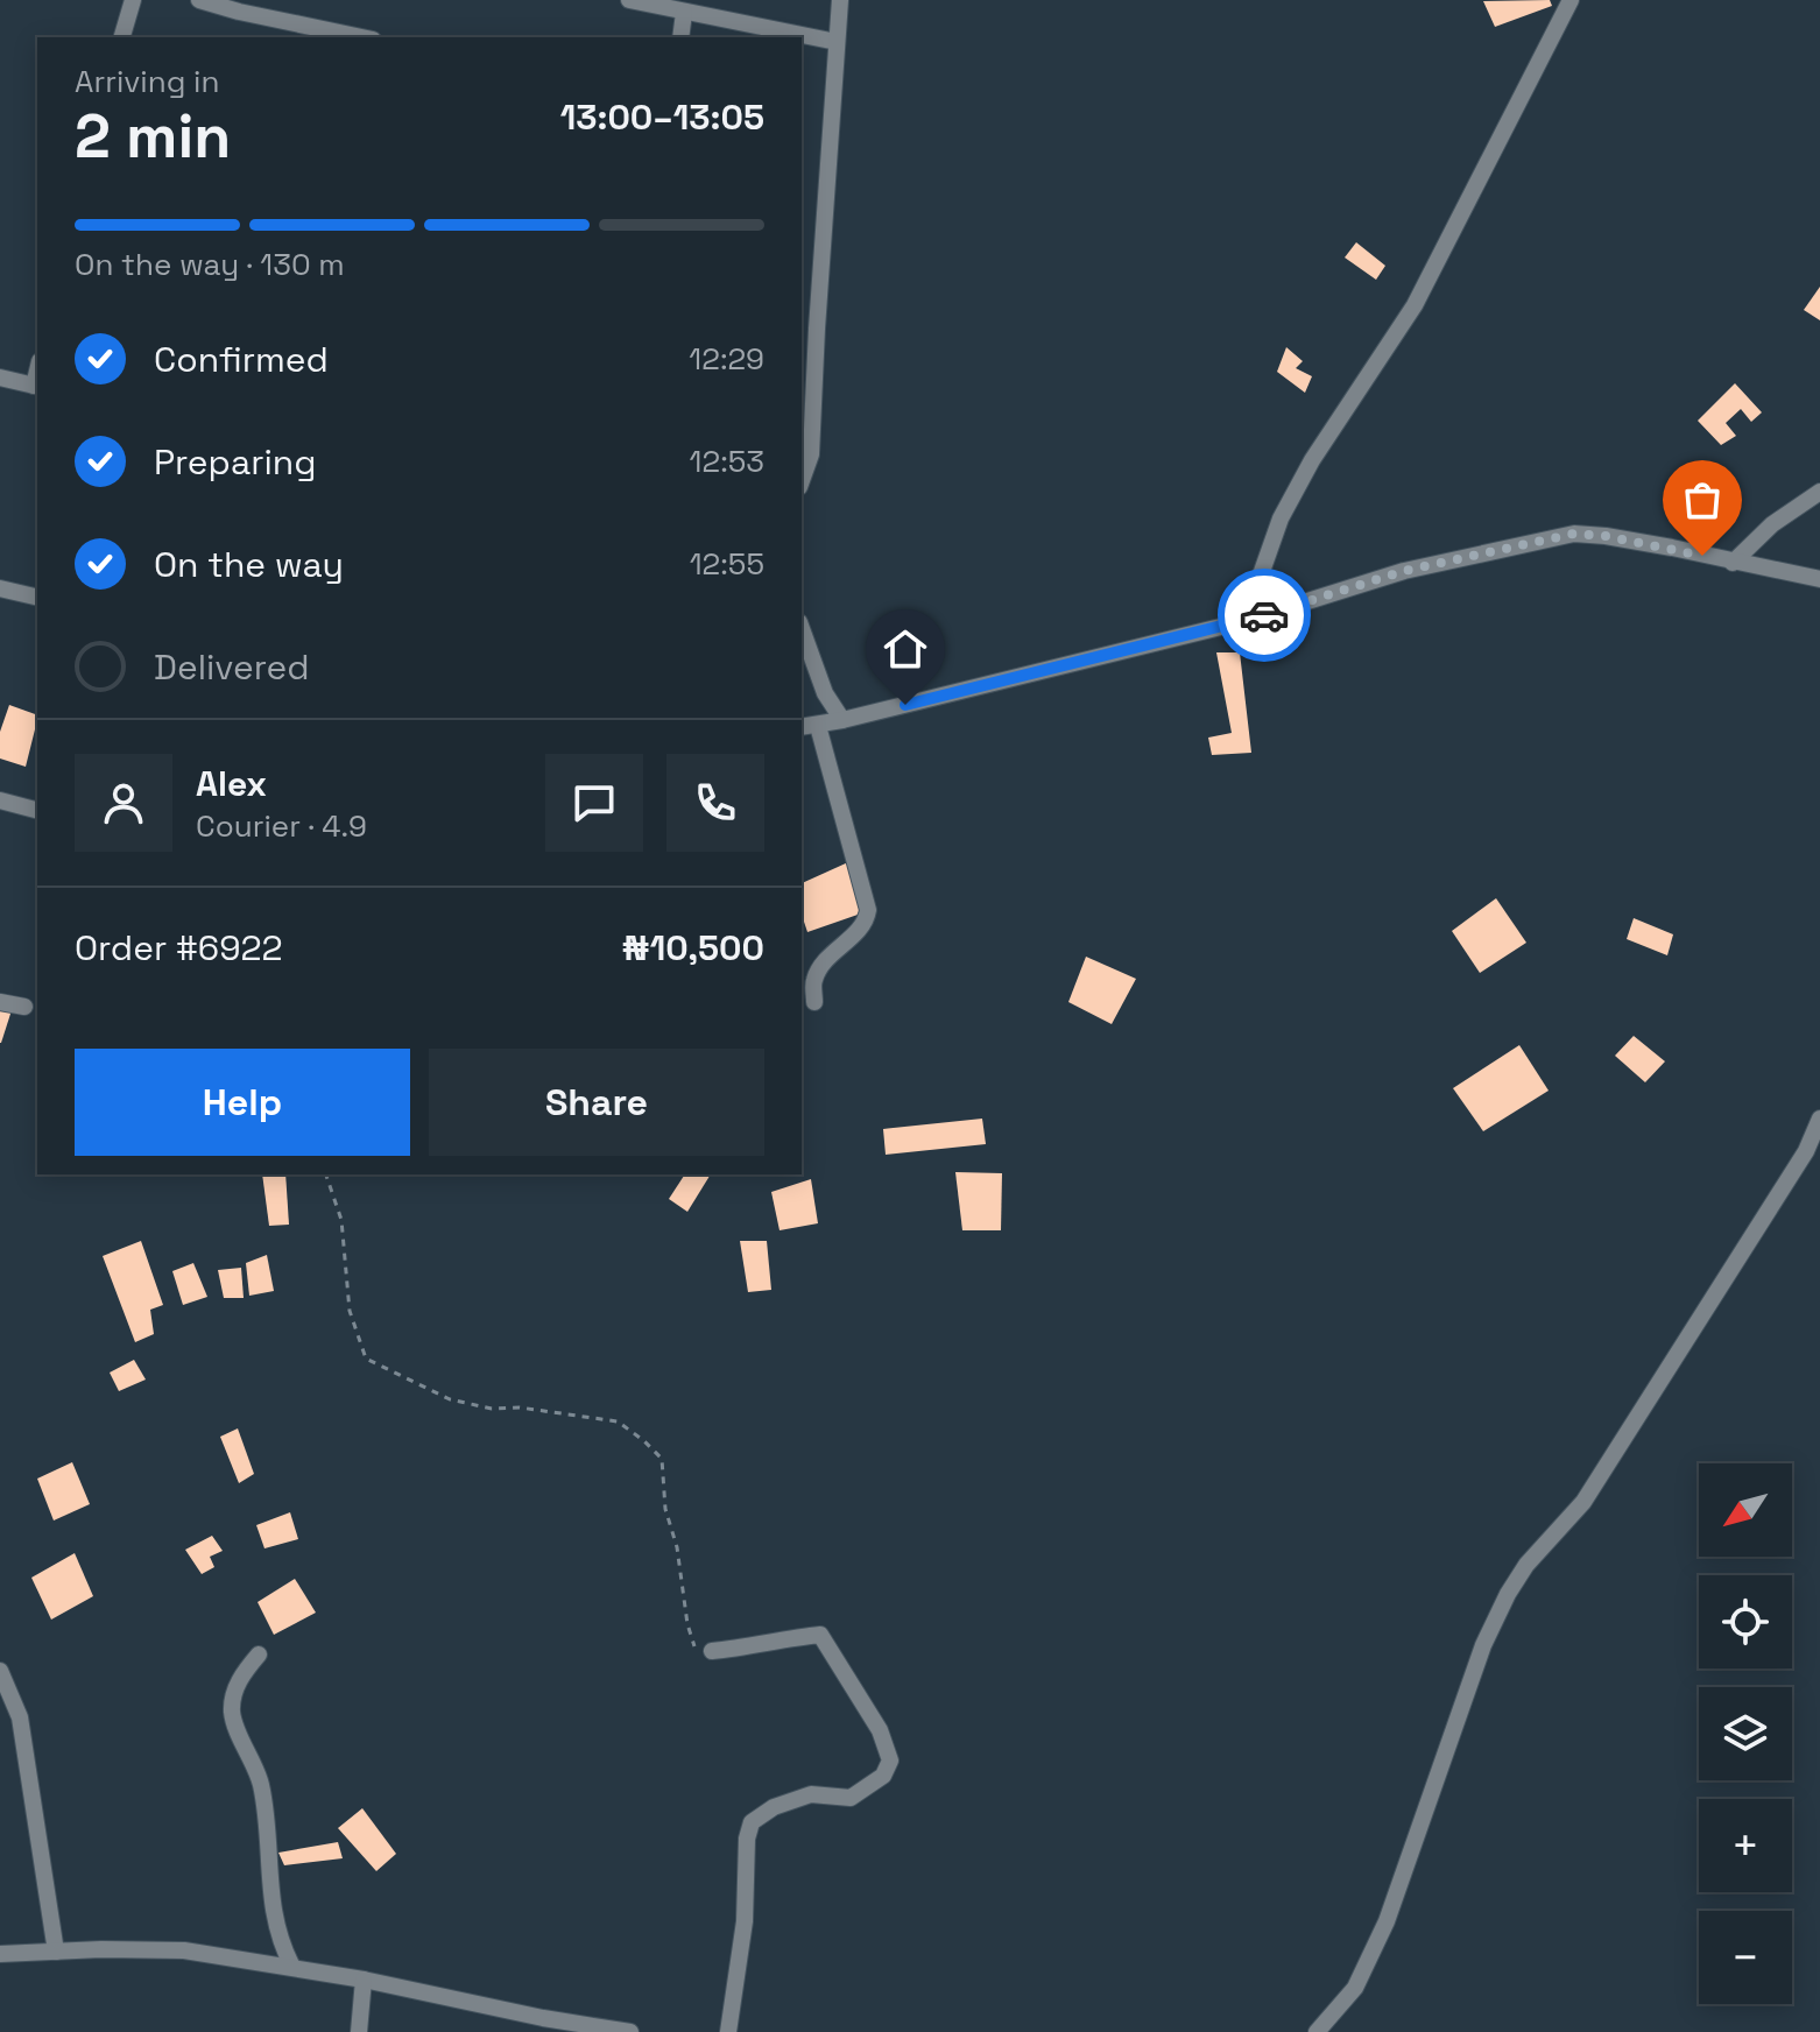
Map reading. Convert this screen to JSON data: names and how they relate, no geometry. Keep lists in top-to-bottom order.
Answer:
{
  "north": "bottom left",
  "page": {
    "heading": ["2 min", "Arriving in", "13:00–13:05"],
    "panel": [
      "Alex",
      "Courier · 4.9",
      "Order #6922",
      "₦10,500"
    ],
    "bar": "On the way · 130 m",
    "list": [
      ["Confirmed", "12:29"],
      ["Preparing", "12:53"],
      ["On the way", "12:55"],
      "Delivered"
    ],
    "buttons": ["Help", "Share"],
    "map_buttons": ["+", "−"]
  }
}
